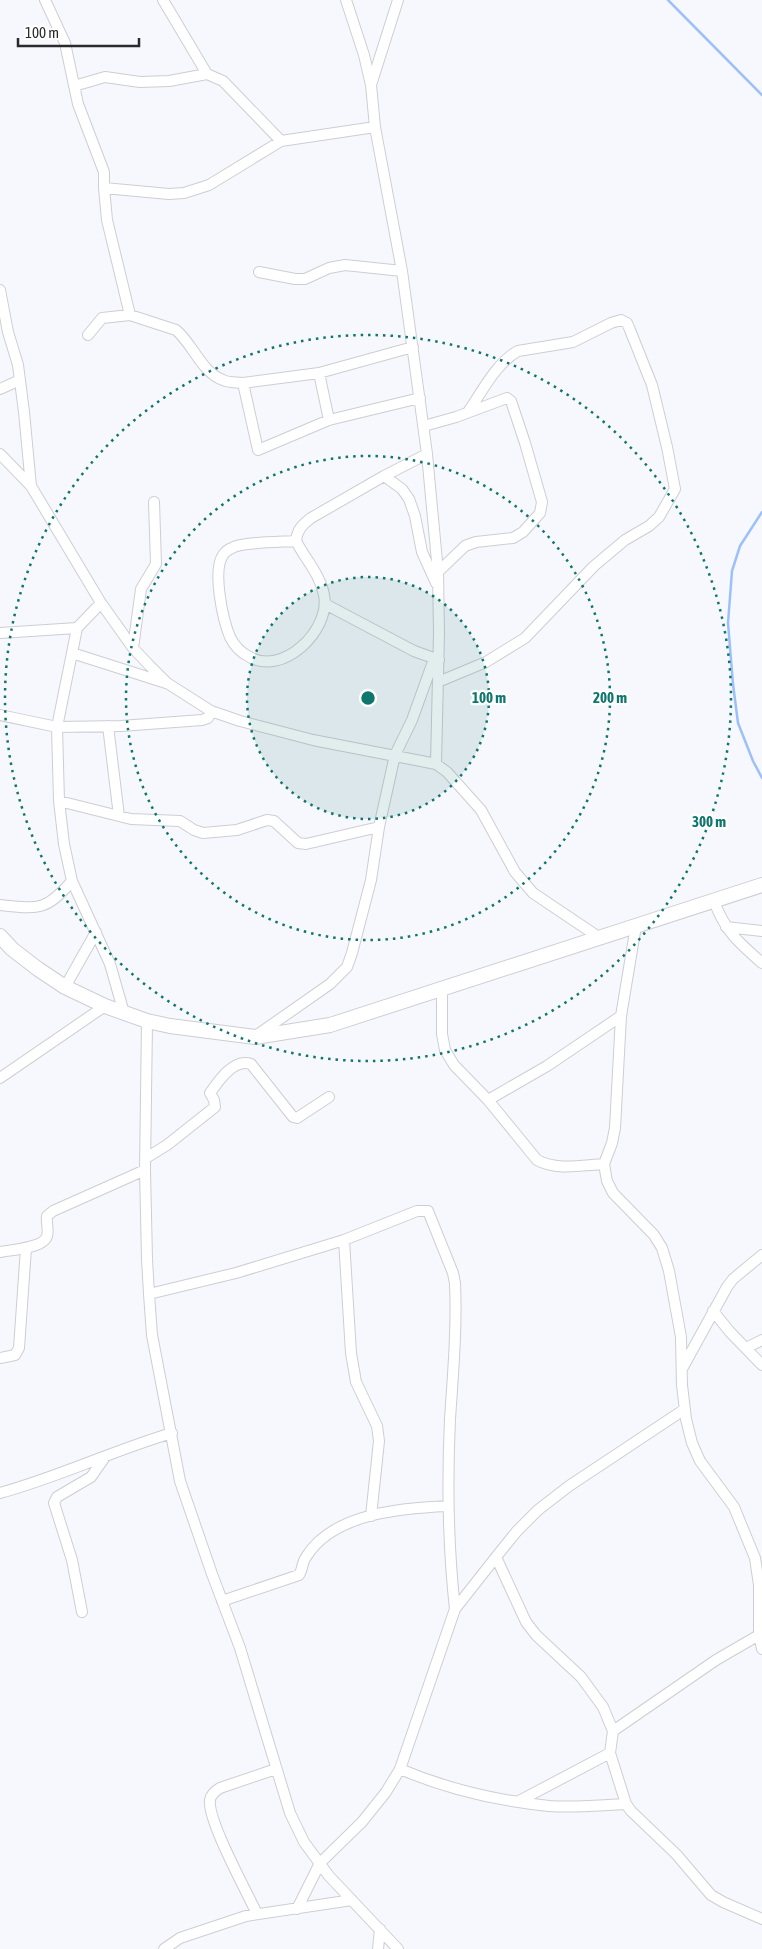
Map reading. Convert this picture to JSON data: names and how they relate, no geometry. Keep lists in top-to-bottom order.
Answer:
{
  "scale_bar": "100 m",
  "rings": ["100 m", "200 m", "300 m"]
}
